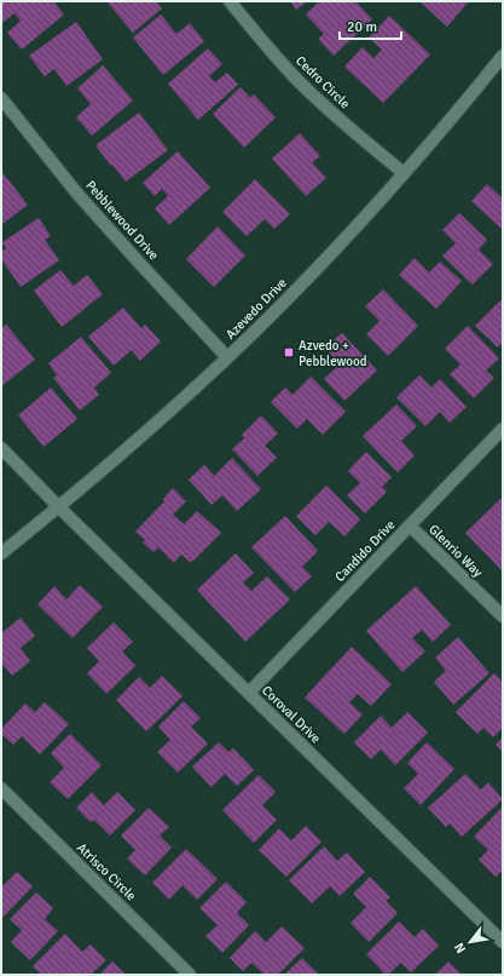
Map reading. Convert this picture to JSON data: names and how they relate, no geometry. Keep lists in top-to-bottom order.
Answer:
{
  "streets": {
    "street": [
      "Cedro Circle",
      "Pebblewood Drive",
      "Azevedo Drive",
      "Candido Drive",
      "Glenrio Way",
      "Coroval Drive",
      "Atrisco Circle"
    ]
  },
  "crossings": [
    ["Cedro Circle", "Azevedo Drive"],
    ["Pebblewood Drive", "Azevedo Drive"],
    ["Azevedo Drive", "Coroval Drive"],
    ["Candido Drive", "Glenrio Way"],
    ["Candido Drive", "Coroval Drive"]
  ],
  "places": {
    "transit": ["Azvedo + Pebblewood"]
  },
  "scale_bar": "20 m",
  "north": "bottom left"
}
